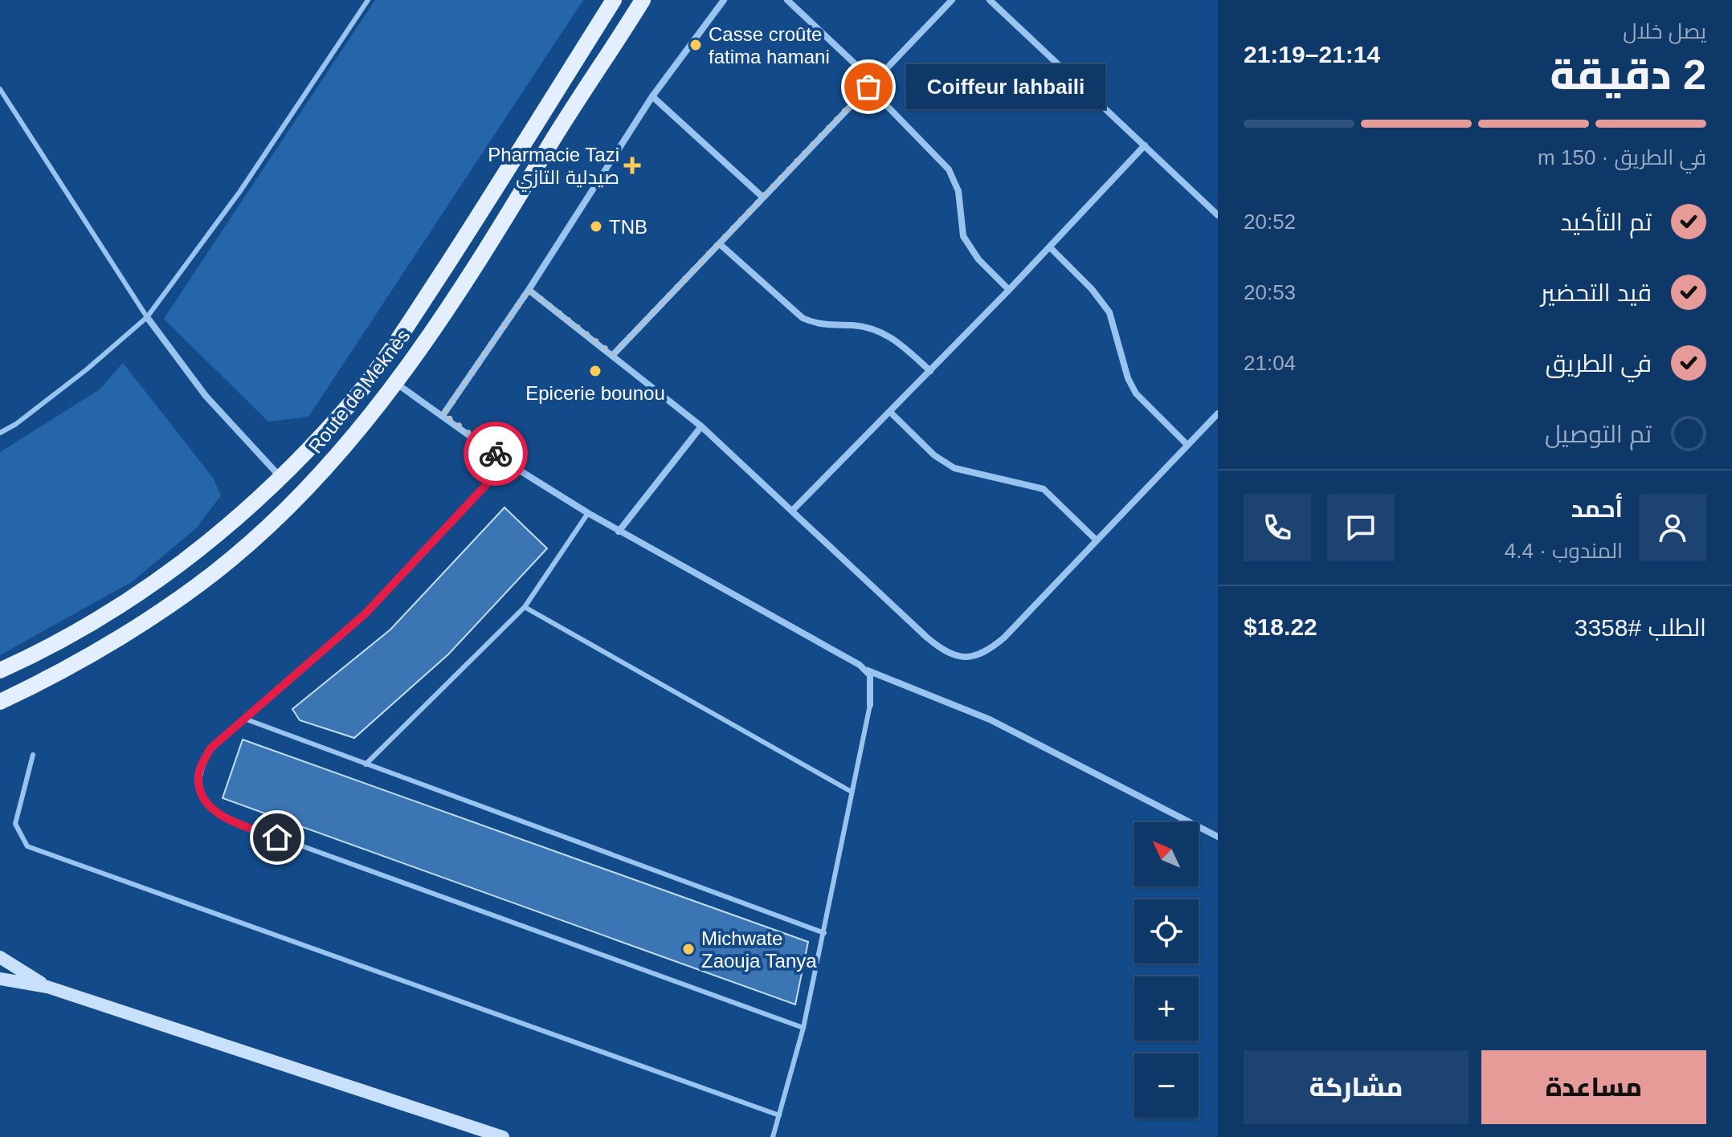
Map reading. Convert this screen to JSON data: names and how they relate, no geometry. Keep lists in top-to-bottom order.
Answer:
{
  "streets": {
    "main road": ["Route de Meknès"]
  },
  "places": {
    "other": [
      "Casse croûte fatima hamani",
      "Coiffeur lahbaili",
      "TNB",
      "Epicerie bounou",
      "Michwate Zaouja Tanya"
    ],
    "health": ["Pharmacie Tazi صيدلية التازي"]
  },
  "north": "top left",
  "page": {
    "heading": ["2 دقيقة", "يصل خلال", "21:14–21:19"],
    "panel": [
      "أحمد",
      "المندوب · 4.4",
      "الطلب #3358",
      "$18.22"
    ],
    "bubble": "Coiffeur lahbaili",
    "bar": "في الطريق · 150 m",
    "list": [
      ["تم التأكيد", "20:52"],
      ["قيد التحضير", "20:53"],
      ["في الطريق", "21:04"],
      "تم التوصيل"
    ],
    "map_buttons": ["+", "−"],
    "buttons": ["مساعدة", "مشاركة"]
  }
}
